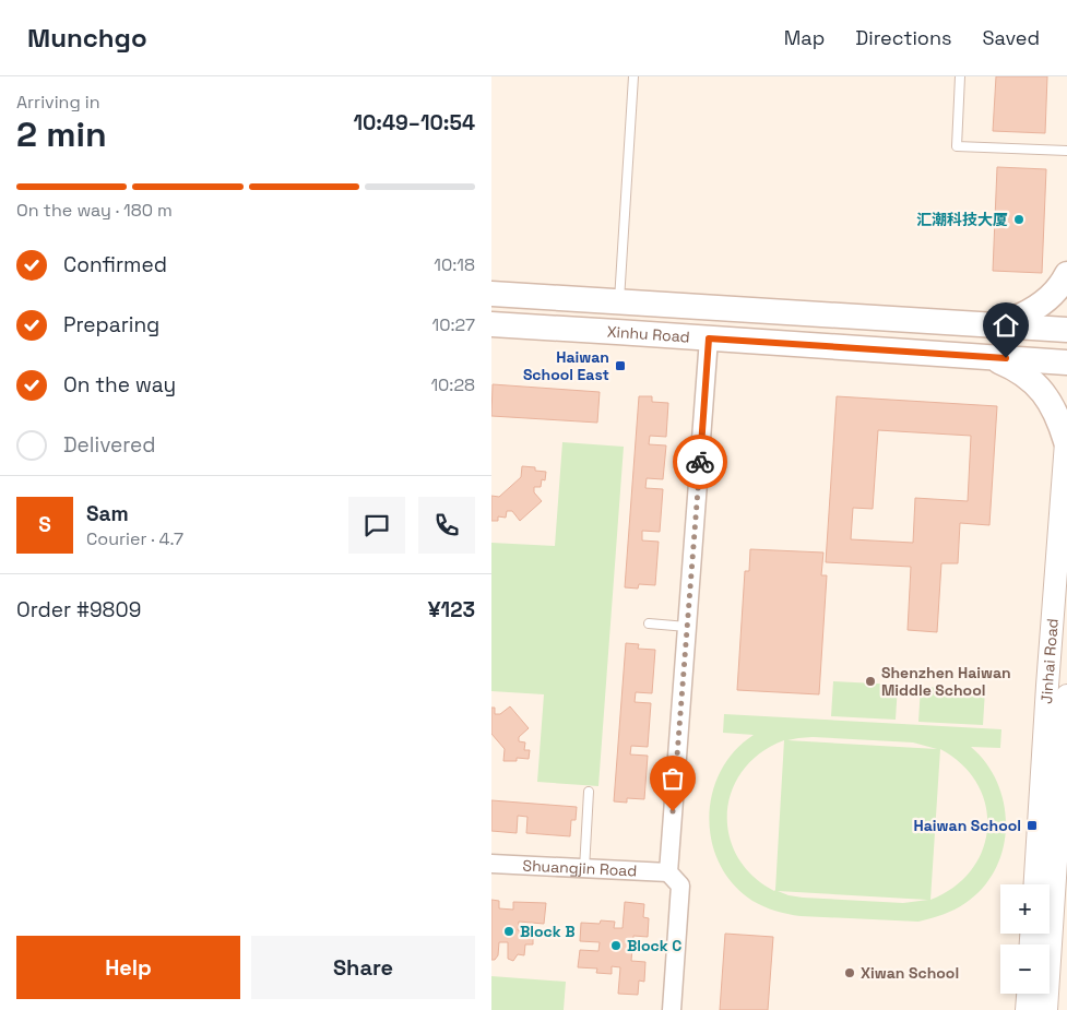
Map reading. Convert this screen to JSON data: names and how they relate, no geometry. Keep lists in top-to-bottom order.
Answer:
{
  "streets": {
    "main road": ["Xinhu Road"],
    "street": ["Jinhai Road", "Shuangjin Road"]
  },
  "places": {
    "other": [
      "汇潮科技大厦",
      "Shenzhen Haiwan Middle School",
      "Block B",
      "Block C",
      "Xiwan School"
    ],
    "transit": ["Haiwan School East", "Haiwan School"]
  },
  "page": {
    "header": "Munchgo",
    "nav": ["Map", "Directions", "Saved"],
    "heading": ["2 min", "Arriving in", "10:49–10:54"],
    "panel": [
      "Sam",
      "Courier · 4.7",
      "Order #9809",
      "¥123"
    ],
    "bar": "On the way · 180 m",
    "list": [
      ["Confirmed", "10:18"],
      ["Preparing", "10:27"],
      ["On the way", "10:28"],
      "Delivered"
    ],
    "round": "S",
    "map_buttons": ["+", "−"],
    "buttons": ["Help", "Share"]
  }
}
